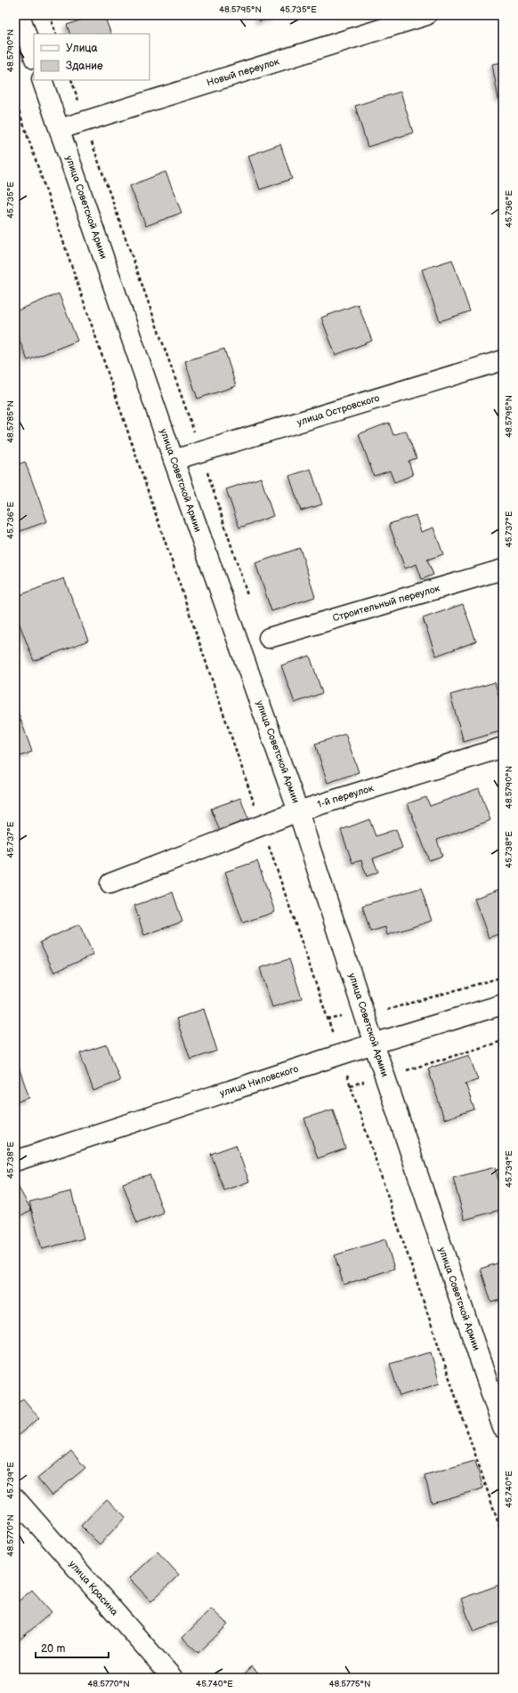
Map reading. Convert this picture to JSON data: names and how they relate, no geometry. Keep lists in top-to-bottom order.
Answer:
{
  "streets": {
    "street": [
      "Новый переулок",
      "улица Советской Армии",
      "улица Островского",
      "Строительный переулок",
      "1-й переулок",
      "улица Ниловского",
      "улица Красина"
    ]
  },
  "crossings": [
    ["Новый переулок", "улица Советской Армии"],
    ["улица Советской Армии", "улица Островского"],
    ["улица Советской Армии", "1-й переулок"],
    ["улица Советской Армии", "улица Ниловского"]
  ],
  "legend": ["Улица", "Здание"],
  "scale_bar": "20 m",
  "coordinates": [
    "48.5795°N",
    "45.735°E",
    "48.5790°N",
    "45.736°E",
    "48.5785°N",
    "45.737°E",
    "45.738°E",
    "45.739°E",
    "45.740°E",
    "48.5770°N",
    "48.5775°N"
  ]
}
